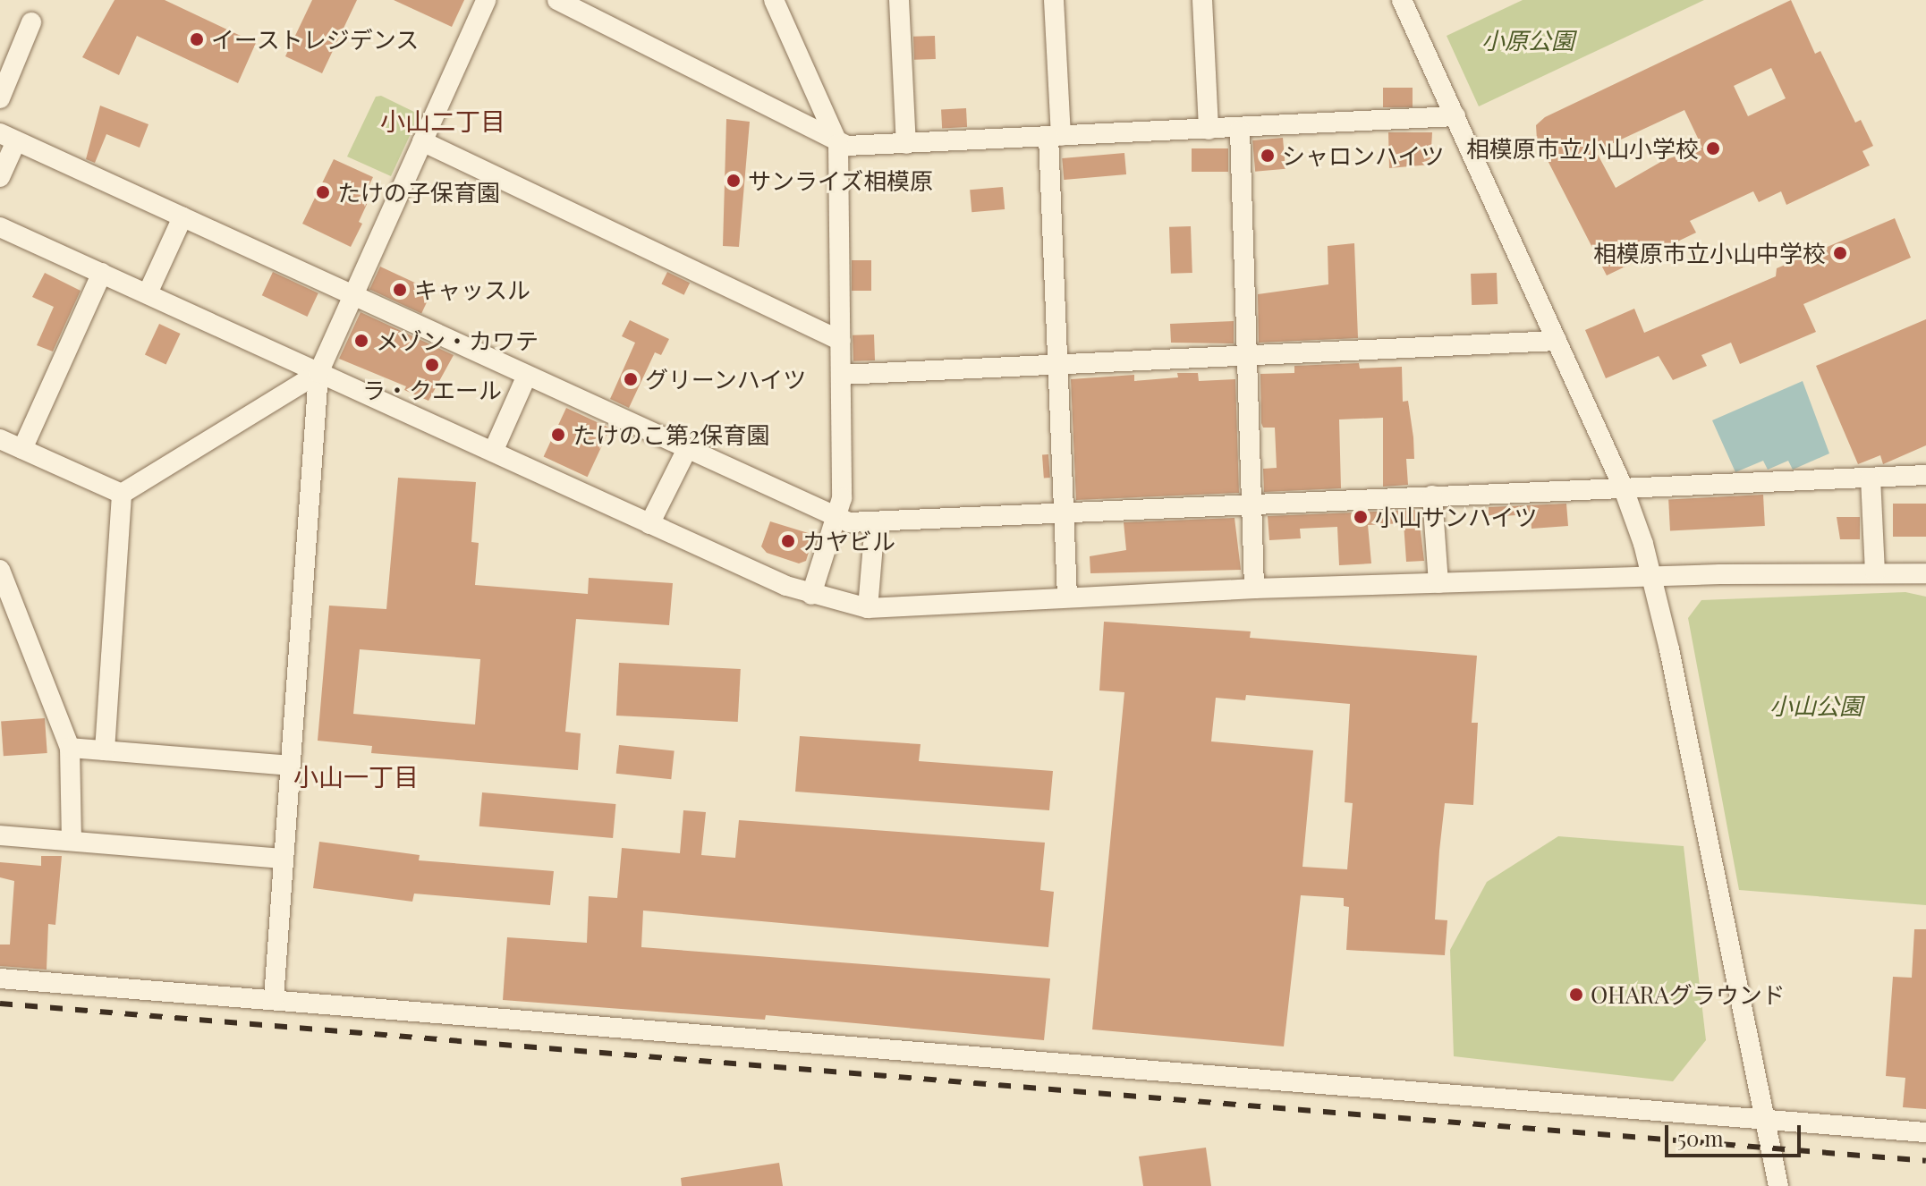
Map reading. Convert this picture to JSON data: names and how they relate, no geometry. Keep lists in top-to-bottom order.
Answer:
{
  "districts": ["小山二丁目", "小山一丁目"],
  "parks": ["小原公園", "小山公園"],
  "places": [
    "イーストレジデンス",
    "相模原市立小山小学校",
    "シャロンハイツ",
    "サンライズ相模原",
    "たけの子保育園",
    "相模原市立小山中学校",
    "キャッスル",
    "メゾン・カワテ",
    "ラ・クエール",
    "グリーンハイツ",
    "たけのこ第2保育園",
    "小山サンハイツ",
    "カヤビル",
    "OHARAグラウンド"
  ],
  "scale_bar": "50 m"
}
